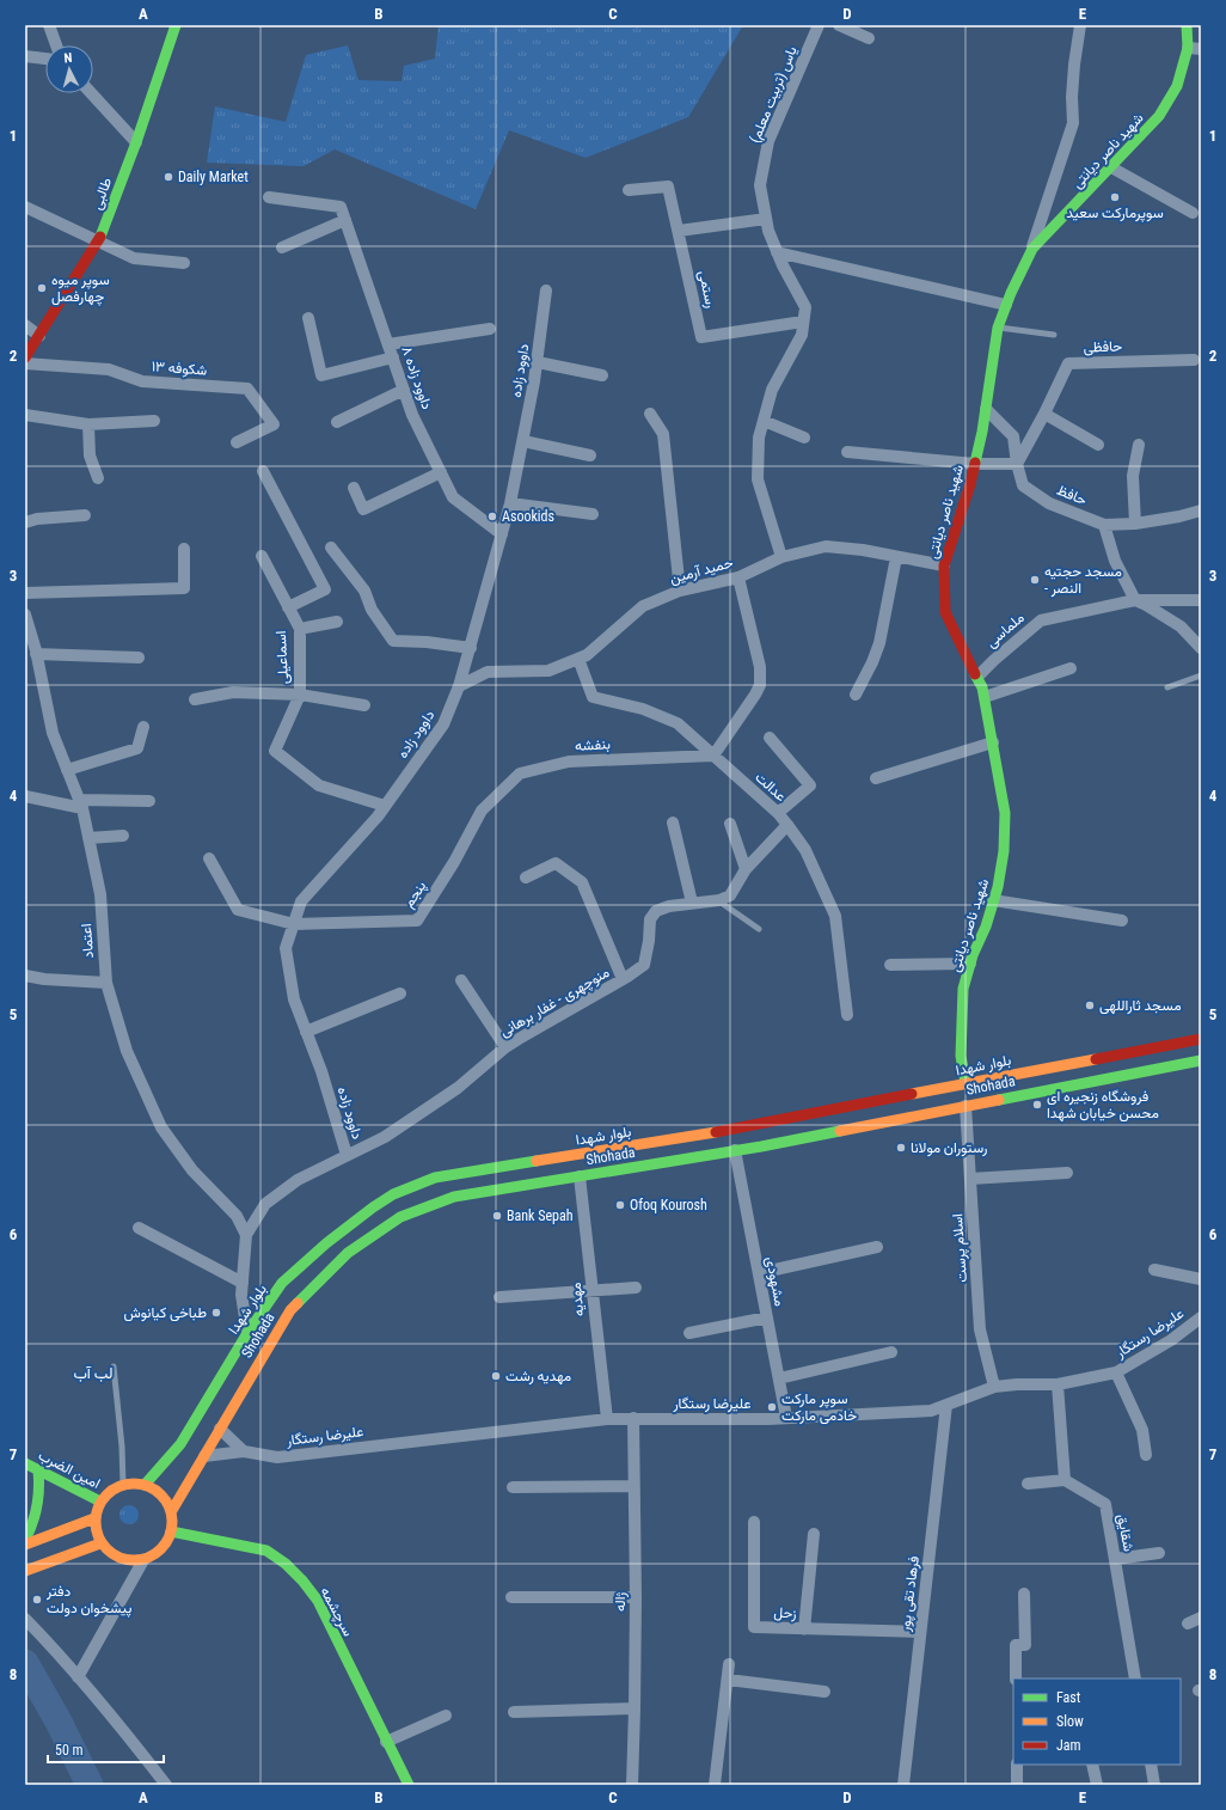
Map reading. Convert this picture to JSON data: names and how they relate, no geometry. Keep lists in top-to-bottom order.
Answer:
{
  "streets": {
    "main road": [
      "شهید ناصر دیانتی",
      "طالبی",
      "بلوار شهدا",
      "Shohada",
      "امین الضرب",
      "سرچشمه"
    ],
    "street": [
      "یاس (تربیت معلم)",
      "رستمی",
      "حافظی",
      "شکوفه ۱۳",
      "داوود زاده",
      "داوود زاده ۸",
      "حافظ",
      "حمید آرمین",
      "ملماسی",
      "اسماعیلی",
      "بنفشه",
      "عدالت",
      "پنجم",
      "اعتماد",
      "منوچهری - غفار برهانی",
      "اسلام پرست",
      "مشهودی",
      "مهدیه",
      "علیرضا رستگار",
      "شقایق",
      "فرهاد تقی پور",
      "ژاله",
      "زحل"
    ]
  },
  "crossings": [
    ["یاس (تربیت معلم)", "رستمی"],
    ["یاس (تربیت معلم)", "حمید آرمین"],
    ["شهید ناصر دیانتی", "حافظ"],
    ["شهید ناصر دیانتی", "حمید آرمین"],
    ["شهید ناصر دیانتی", "ملماسی"],
    ["شهید ناصر دیانتی", "بلوار شهدا"],
    ["حافظی", "حافظ"],
    ["داوود زاده", "داوود زاده ۸"],
    ["داوود زاده", "حمید آرمین"],
    ["داوود زاده", "اسماعیلی"],
    ["داوود زاده", "پنجم"],
    ["داوود زاده", "منوچهری - غفار برهانی"],
    ["حمید آرمین", "عدالت"],
    ["بنفشه", "عدالت"],
    ["بنفشه", "پنجم"],
    ["اعتماد", "منوچهری - غفار برهانی"],
    ["بلوار شهدا", "Shohada"],
    ["بلوار شهدا", "امین الضرب"],
    ["بلوار شهدا", "سرچشمه"],
    ["Shohada", "اسلام پرست"],
    ["Shohada", "مشهودی"],
    ["Shohada", "مهدیه"],
    ["Shohada", "علیرضا رستگار"],
    ["Shohada", "امین الضرب"],
    ["Shohada", "سرچشمه"],
    ["اسلام پرست", "علیرضا رستگار"],
    ["مشهودی", "علیرضا رستگار"],
    ["مهدیه", "علیرضا رستگار"],
    ["علیرضا رستگار", "فرهاد تقی پور"],
    ["علیرضا رستگار", "ژاله"],
    ["امین الضرب", "سرچشمه"],
    ["فرهاد تقی پور", "زحل"]
  ],
  "districts": ["لب آب"],
  "places": [
    "Daily Market",
    "سوپرمارکت سعید",
    "سوپر میوه چهارفصل",
    "Asookids",
    "مسجد حجتیه - النصر",
    "مسجد ثاراللهی",
    "فروشگاه زنجیره ای محسن خیابان شهدا",
    "رستوران مولانا",
    "Ofoq Kourosh",
    "Bank Sepah",
    "طباخی کیانوش",
    "مهدیه رشت",
    "سوپر مارکت خادمی مارکت",
    "دفتر پیشخوان دولت"
  ],
  "legend": ["Fast", "Slow", "Jam"],
  "scale_bar": "50 m",
  "north": "top",
  "grid": {
    "columns": [
      "A",
      "B",
      "C",
      "D",
      "E"
    ],
    "rows": [
      "1",
      "2",
      "3",
      "4",
      "5",
      "6",
      "7",
      "8"
    ]
  }
}
